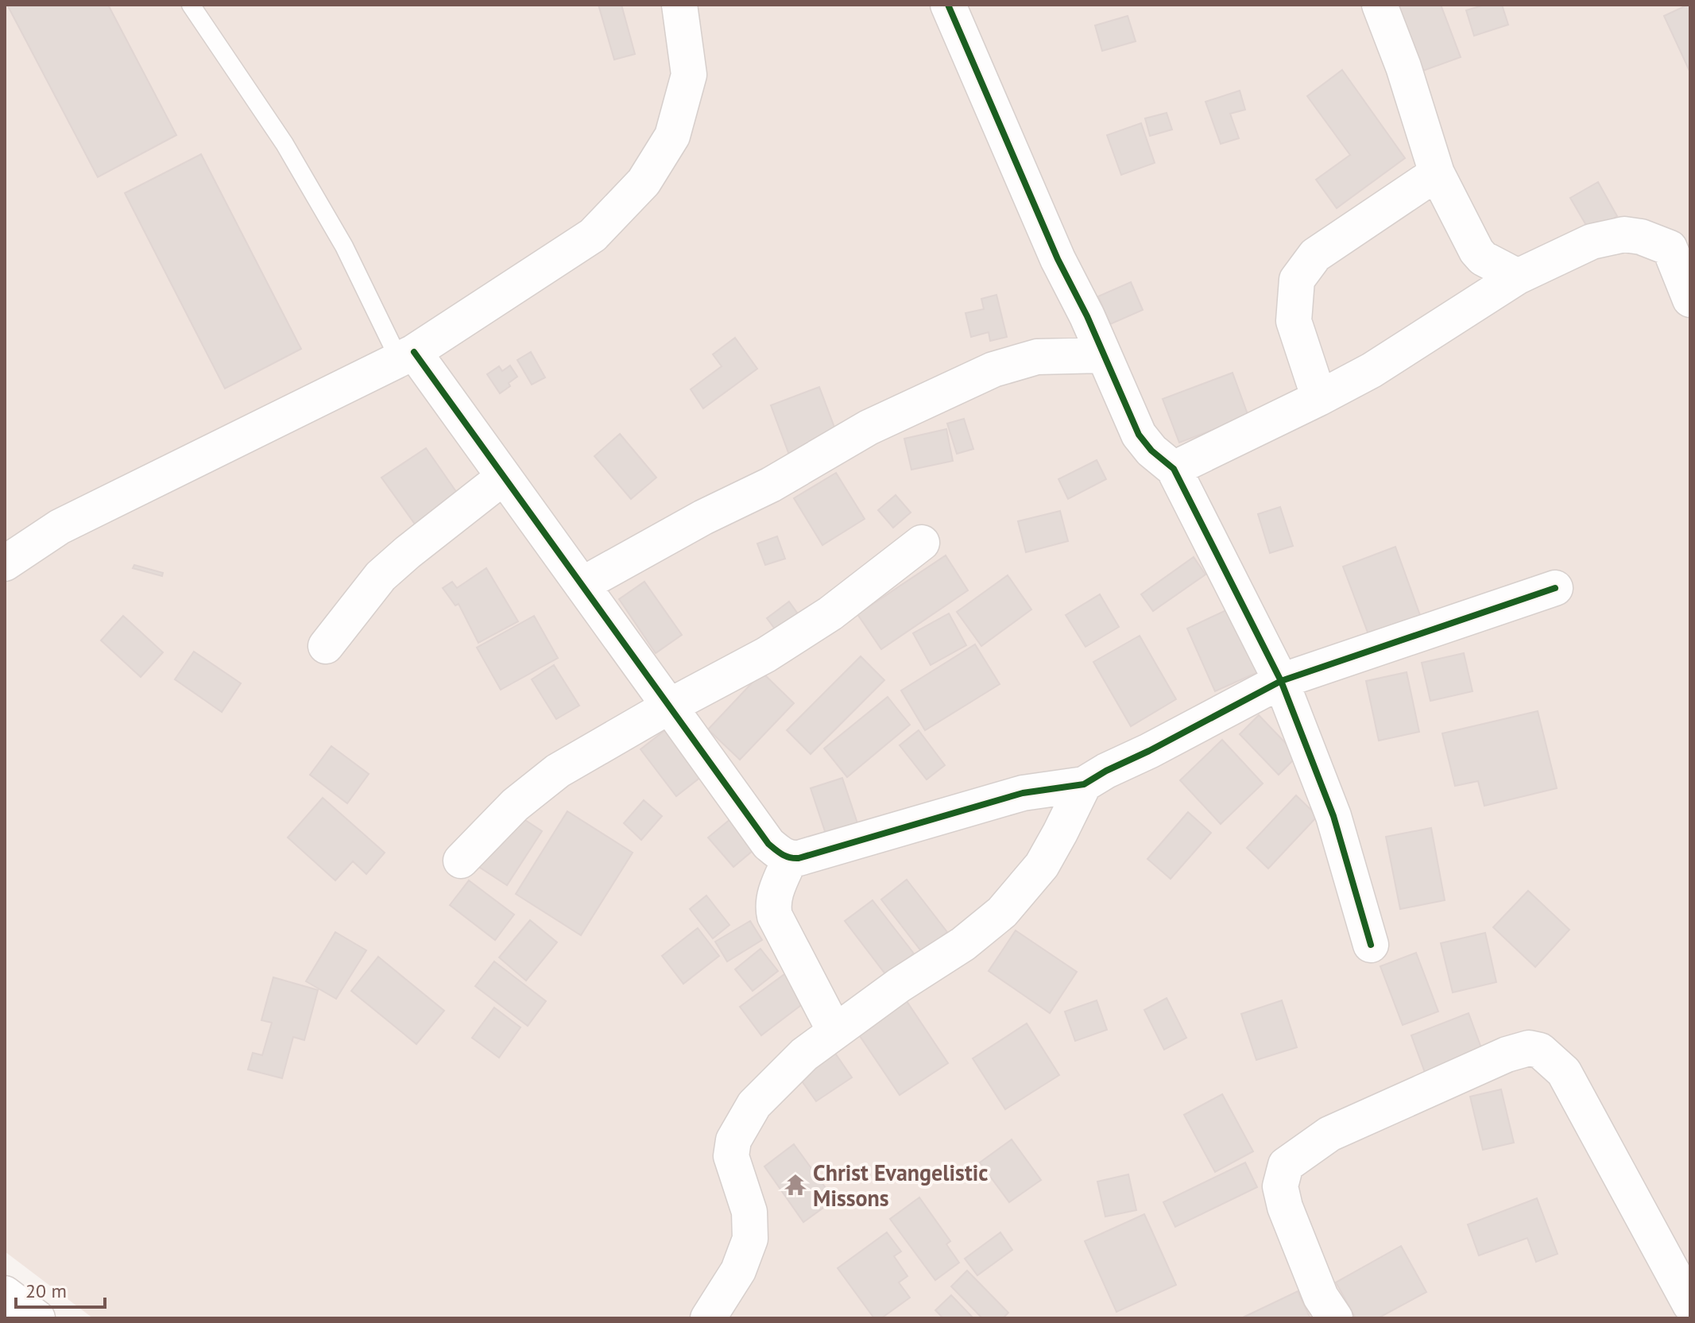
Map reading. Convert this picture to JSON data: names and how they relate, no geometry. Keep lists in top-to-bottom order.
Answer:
{
  "places": {
    "temple": ["Christ Evangelistic Missons"]
  },
  "scale_bar": "20 m"
}
